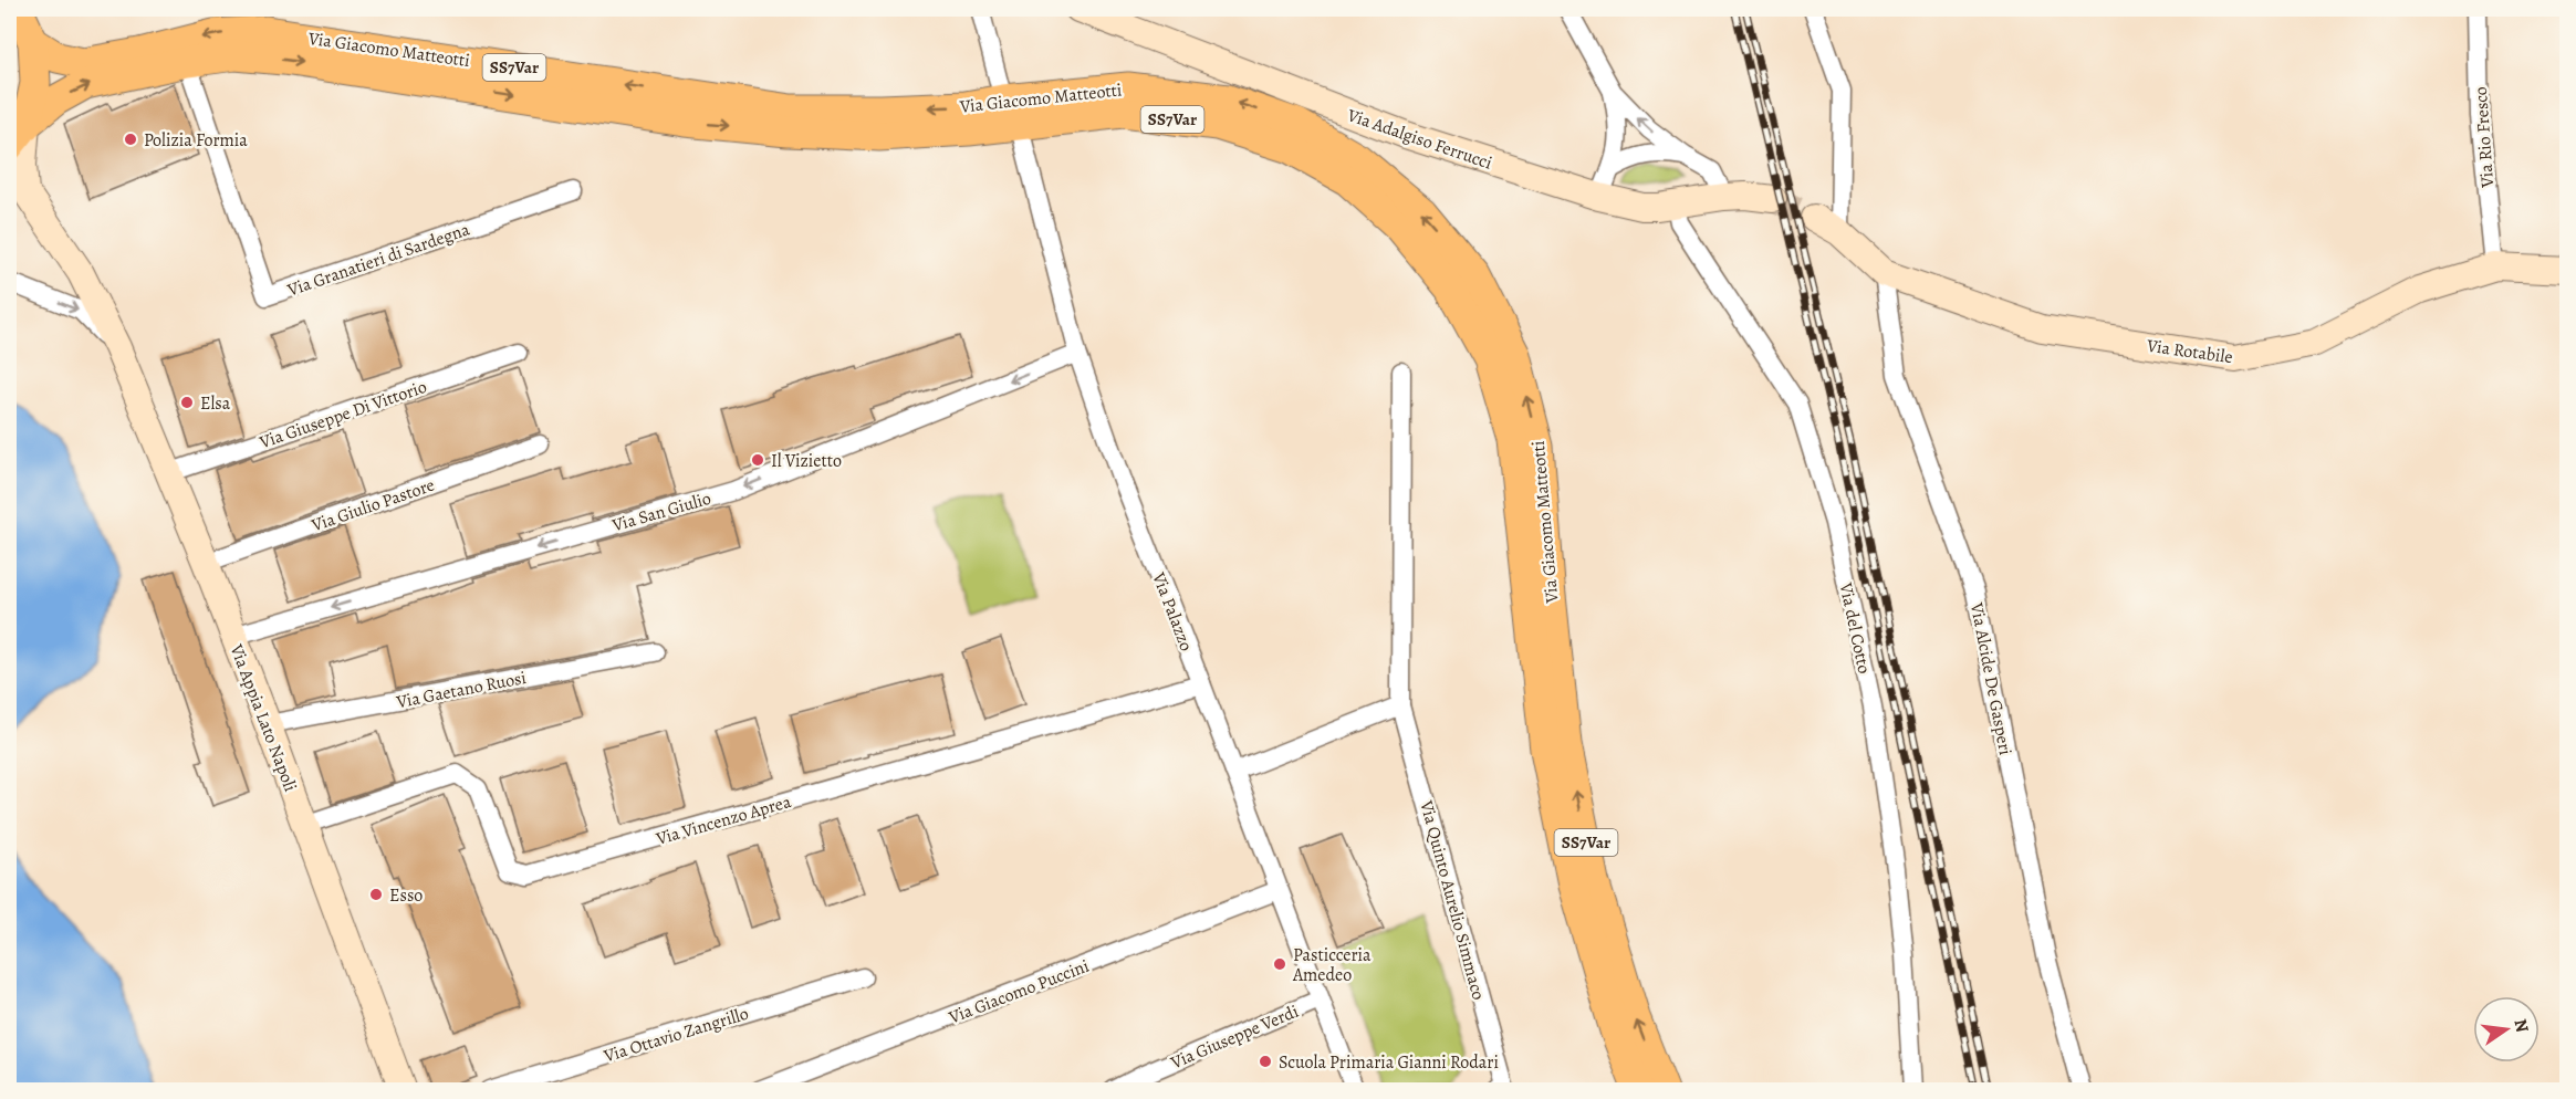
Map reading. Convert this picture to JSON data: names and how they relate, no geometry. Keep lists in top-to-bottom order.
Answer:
{
  "streets": {
    "main road": ["Via Giacomo Matteotti", "SS7Var"],
    "street": [
      "Via Rio Fresco",
      "Via Adalgiso Ferrucci",
      "Via Granatieri di Sardegna",
      "Via Rotabile",
      "Via Giuseppe Di Vittorio",
      "Via Giulio Pastore",
      "Via San Giulio",
      "Via Palazzo",
      "Via del Cotto",
      "Via Alcide De Gasperi",
      "Via Gaetano Ruosi",
      "Via Appia Lato Napoli",
      "Via Vincenzo Aprea",
      "Via Quinto Aurelio Simmaco",
      "Via Giacomo Puccini",
      "Via Ottavio Zangrillo",
      "Via Giuseppe Verdi"
    ]
  },
  "crossings": [
    ["Via Giacomo Matteotti", "Via Granatieri di Sardegna"],
    ["Via Giacomo Matteotti", "Via Palazzo"],
    ["Via Giacomo Matteotti", "Via Appia Lato Napoli"],
    ["Via Rio Fresco", "Via Rotabile"],
    ["Via Adalgiso Ferrucci", "Via del Cotto"],
    ["Via Rotabile", "Via Alcide De Gasperi"],
    ["Via Giuseppe Di Vittorio", "Via Appia Lato Napoli"],
    ["Via Giulio Pastore", "Via Appia Lato Napoli"],
    ["Via San Giulio", "Via Palazzo"],
    ["Via San Giulio", "Via Appia Lato Napoli"],
    ["Via Palazzo", "Via Vincenzo Aprea"],
    ["Via Palazzo", "Via Giacomo Puccini"],
    ["Via Palazzo", "Via Giuseppe Verdi"],
    ["Via Gaetano Ruosi", "Via Appia Lato Napoli"],
    ["Via Appia Lato Napoli", "Via Vincenzo Aprea"]
  ],
  "one_way": ["Via San Giulio"],
  "places": [
    "Polizia Formia",
    "Elsa",
    "Il Vizietto",
    "Esso",
    "Pasticceria Amedeo",
    "Scuola Primaria Gianni Rodari"
  ],
  "north": "right"
}
